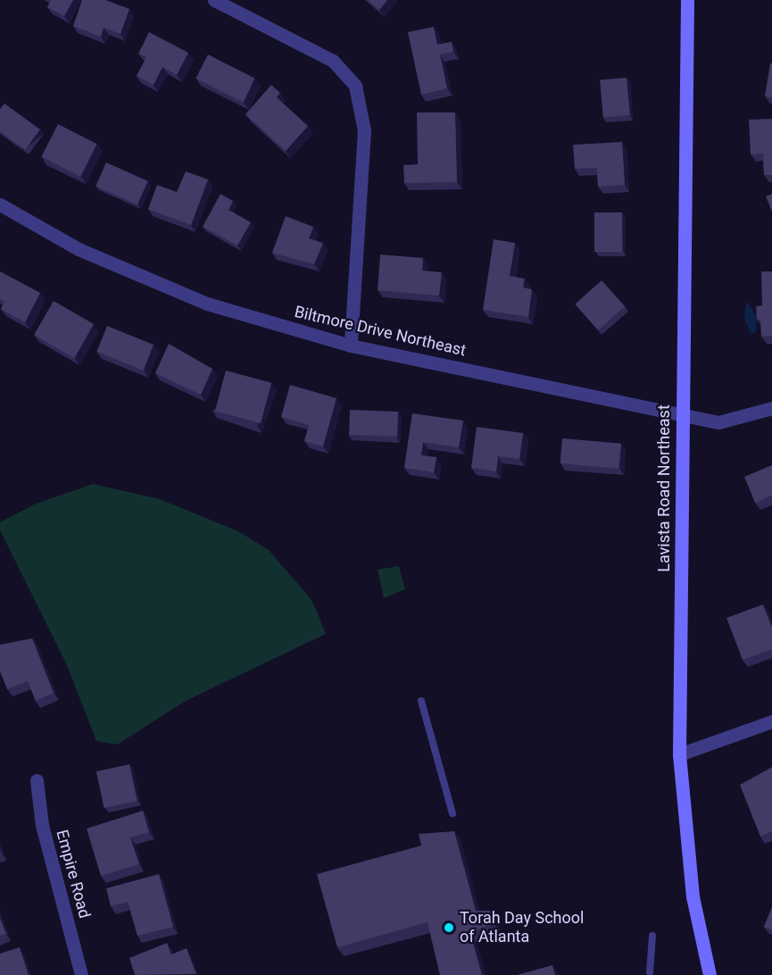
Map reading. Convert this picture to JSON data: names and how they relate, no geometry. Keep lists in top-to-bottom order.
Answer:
{
  "streets": {
    "main road": ["Lavista Road Northeast"],
    "street": ["Biltmore Drive Northeast", "Empire Road"]
  },
  "crossings": [
    ["Biltmore Drive Northeast", "Lavista Road Northeast"]
  ],
  "places": ["Torah Day School of Atlanta"]
}
